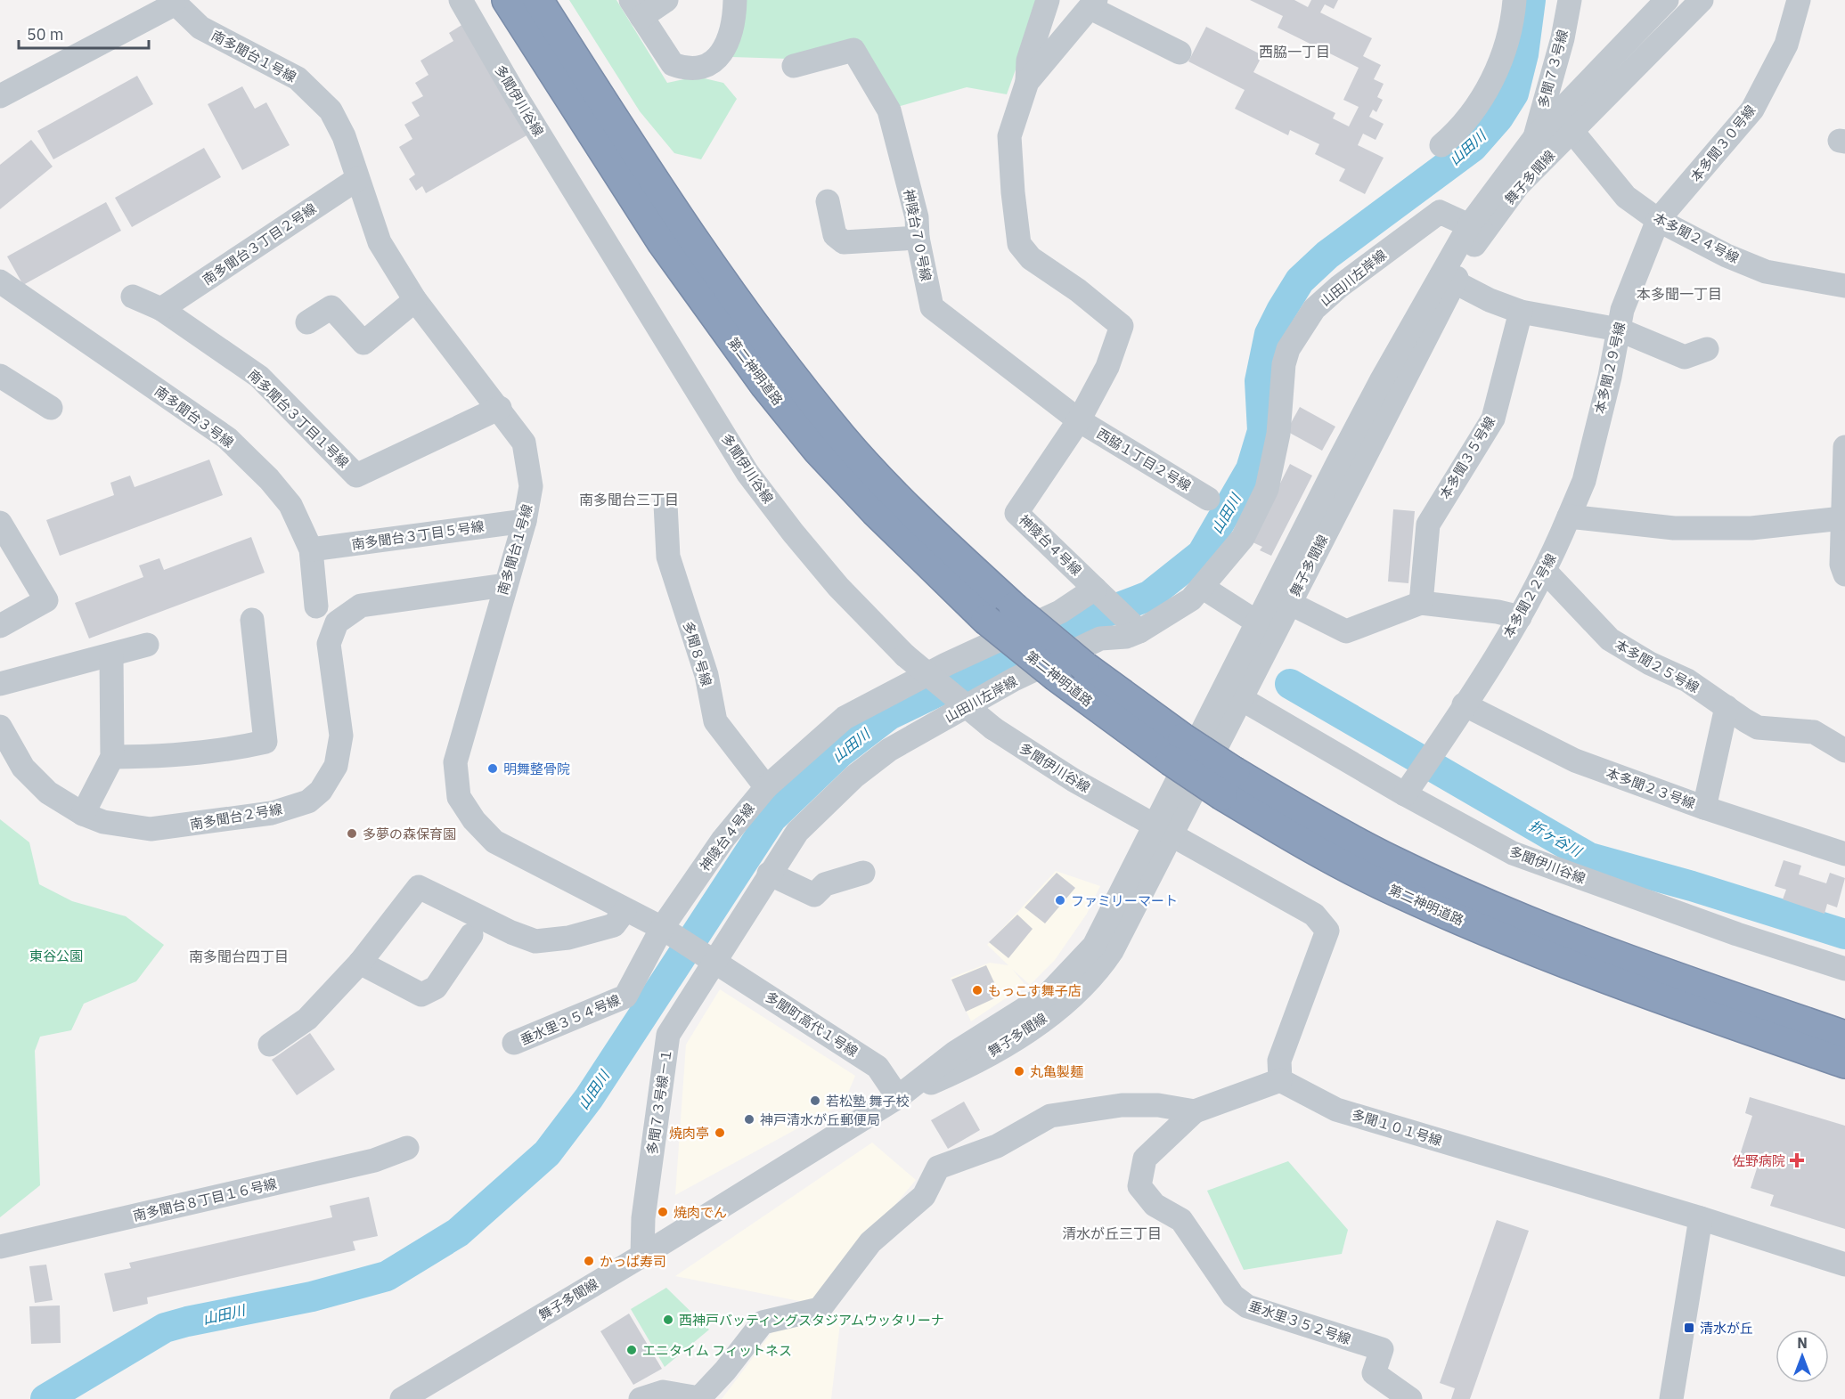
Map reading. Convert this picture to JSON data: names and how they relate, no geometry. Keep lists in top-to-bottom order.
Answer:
{
  "streets": {
    "highway": ["第二神明道路"],
    "street": [
      "南多聞台１号線",
      "多聞７３号線",
      "多聞伊川谷線",
      "本多聞３０号線",
      "舞子多聞線",
      "神陵台７０号線",
      "本多聞２４号線",
      "南多聞台３丁目２号線",
      "山田川左岸線",
      "本多聞２９号線",
      "南多聞台３号線",
      "南多聞台３丁目１号線",
      "本多聞３５号線",
      "西脇１丁目２号線",
      "南多聞台３丁目５号線",
      "神陵台４号線",
      "本多聞２２号線",
      "多聞８号線",
      "本多聞２５号線",
      "本多聞２３号線",
      "南多聞台２号線",
      "垂水里３５４号線",
      "多聞町高代１号線",
      "多聞７３号線－１",
      "多聞１０１号線",
      "南多聞台８丁目１６号線",
      "垂水里３５２号線"
    ]
  },
  "crossings": [
    ["南多聞台１号線", "南多聞台３丁目２号線"],
    ["南多聞台１号線", "山田川左岸線"],
    ["南多聞台１号線", "南多聞台３丁目１号線"],
    ["南多聞台１号線", "南多聞台３丁目５号線"],
    ["南多聞台１号線", "神陵台４号線"],
    ["南多聞台１号線", "南多聞台２号線"],
    ["南多聞台１号線", "多聞町高代１号線"],
    ["南多聞台１号線", "多聞７３号線－１"],
    ["多聞７３号線", "舞子多聞線"],
    ["多聞伊川谷線", "舞子多聞線"],
    ["多聞伊川谷線", "本多聞２２号線"],
    ["本多聞３０号線", "本多聞２４号線"],
    ["本多聞３０号線", "本多聞２９号線"],
    ["舞子多聞線", "本多聞２４号線"],
    ["舞子多聞線", "山田川左岸線"],
    ["舞子多聞線", "多聞町高代１号線"],
    ["舞子多聞線", "多聞７３号線－１"],
    ["神陵台７０号線", "西脇１丁目２号線"],
    ["神陵台７０号線", "神陵台４号線"],
    ["本多聞２４号線", "本多聞２９号線"],
    ["南多聞台３丁目２号線", "南多聞台３丁目１号線"],
    ["山田川左岸線", "多聞町高代１号線"],
    ["山田川左岸線", "多聞７３号線－１"],
    ["本多聞２９号線", "本多聞２２号線"],
    ["南多聞台３号線", "南多聞台３丁目５号線"],
    ["西脇１丁目２号線", "神陵台４号線"],
    ["神陵台４号線", "多聞８号線"],
    ["神陵台４号線", "垂水里３５４号線"],
    ["本多聞２２号線", "本多聞２５号線"],
    ["本多聞２２号線", "本多聞２３号線"],
    ["多聞町高代１号線", "多聞７３号線－１"]
  ],
  "districts": [
    "西脇一丁目",
    "本多聞一丁目",
    "南多聞台三丁目",
    "南多聞台四丁目",
    "清水が丘三丁目"
  ],
  "water": ["山田川", "折ヶ谷川"],
  "parks": ["東谷公園"],
  "places": {
    "other": [
      "明舞整骨院",
      "多夢の森保育園",
      "ファミリーマート",
      "もっこす舞子店",
      "丸亀製麺",
      "若松塾 舞子校",
      "神戸清水が丘郵便局",
      "焼肉亭",
      "焼肉でん",
      "かっぱ寿司",
      "西神戸バッティングスタジアムウッタリーナ",
      "エニタイム フィットネス"
    ],
    "health": ["佐野病院"],
    "transit": ["清水が丘"]
  },
  "scale_bar": "50 m",
  "north": "top"
}
